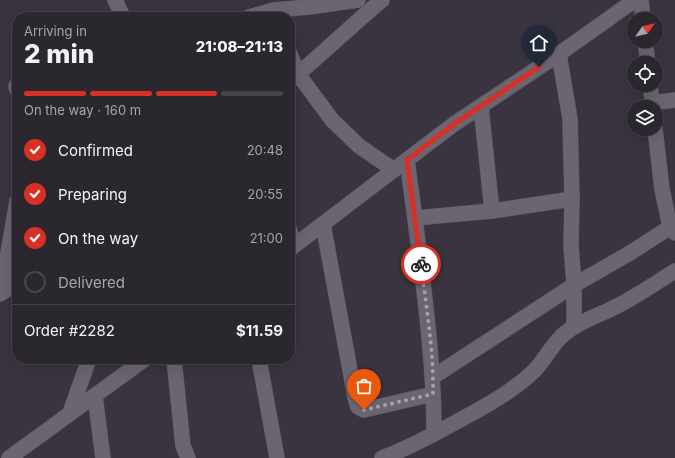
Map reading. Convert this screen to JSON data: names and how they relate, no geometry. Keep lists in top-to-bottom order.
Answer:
{
  "north": "top right",
  "page": {
    "heading": ["2 min", "Arriving in", "21:08–21:13"],
    "panel": ["Order #2282", "$11.59"],
    "bar": "On the way · 160 m",
    "list": [
      ["Confirmed", "20:48"],
      ["Preparing", "20:55"],
      ["On the way", "21:00"],
      "Delivered"
    ]
  }
}
